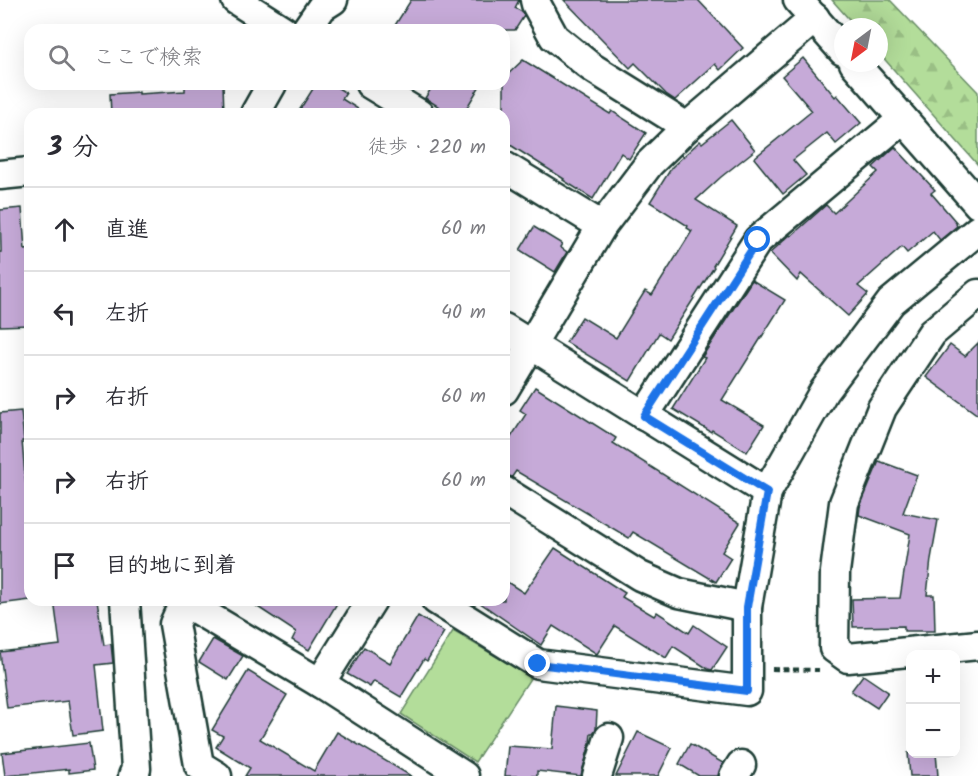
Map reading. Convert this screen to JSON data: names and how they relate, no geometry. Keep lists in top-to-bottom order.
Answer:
{
  "north": "bottom left",
  "page": {
    "search": "ここで検索",
    "heading": ["3 分", "徒歩 · 220 m"],
    "list": [
      ["直進", "60 m"],
      ["左折", "40 m"],
      ["右折", "60 m"],
      ["右折", "60 m"],
      "目的地に到着"
    ],
    "map_buttons": ["+", "−"]
  }
}
